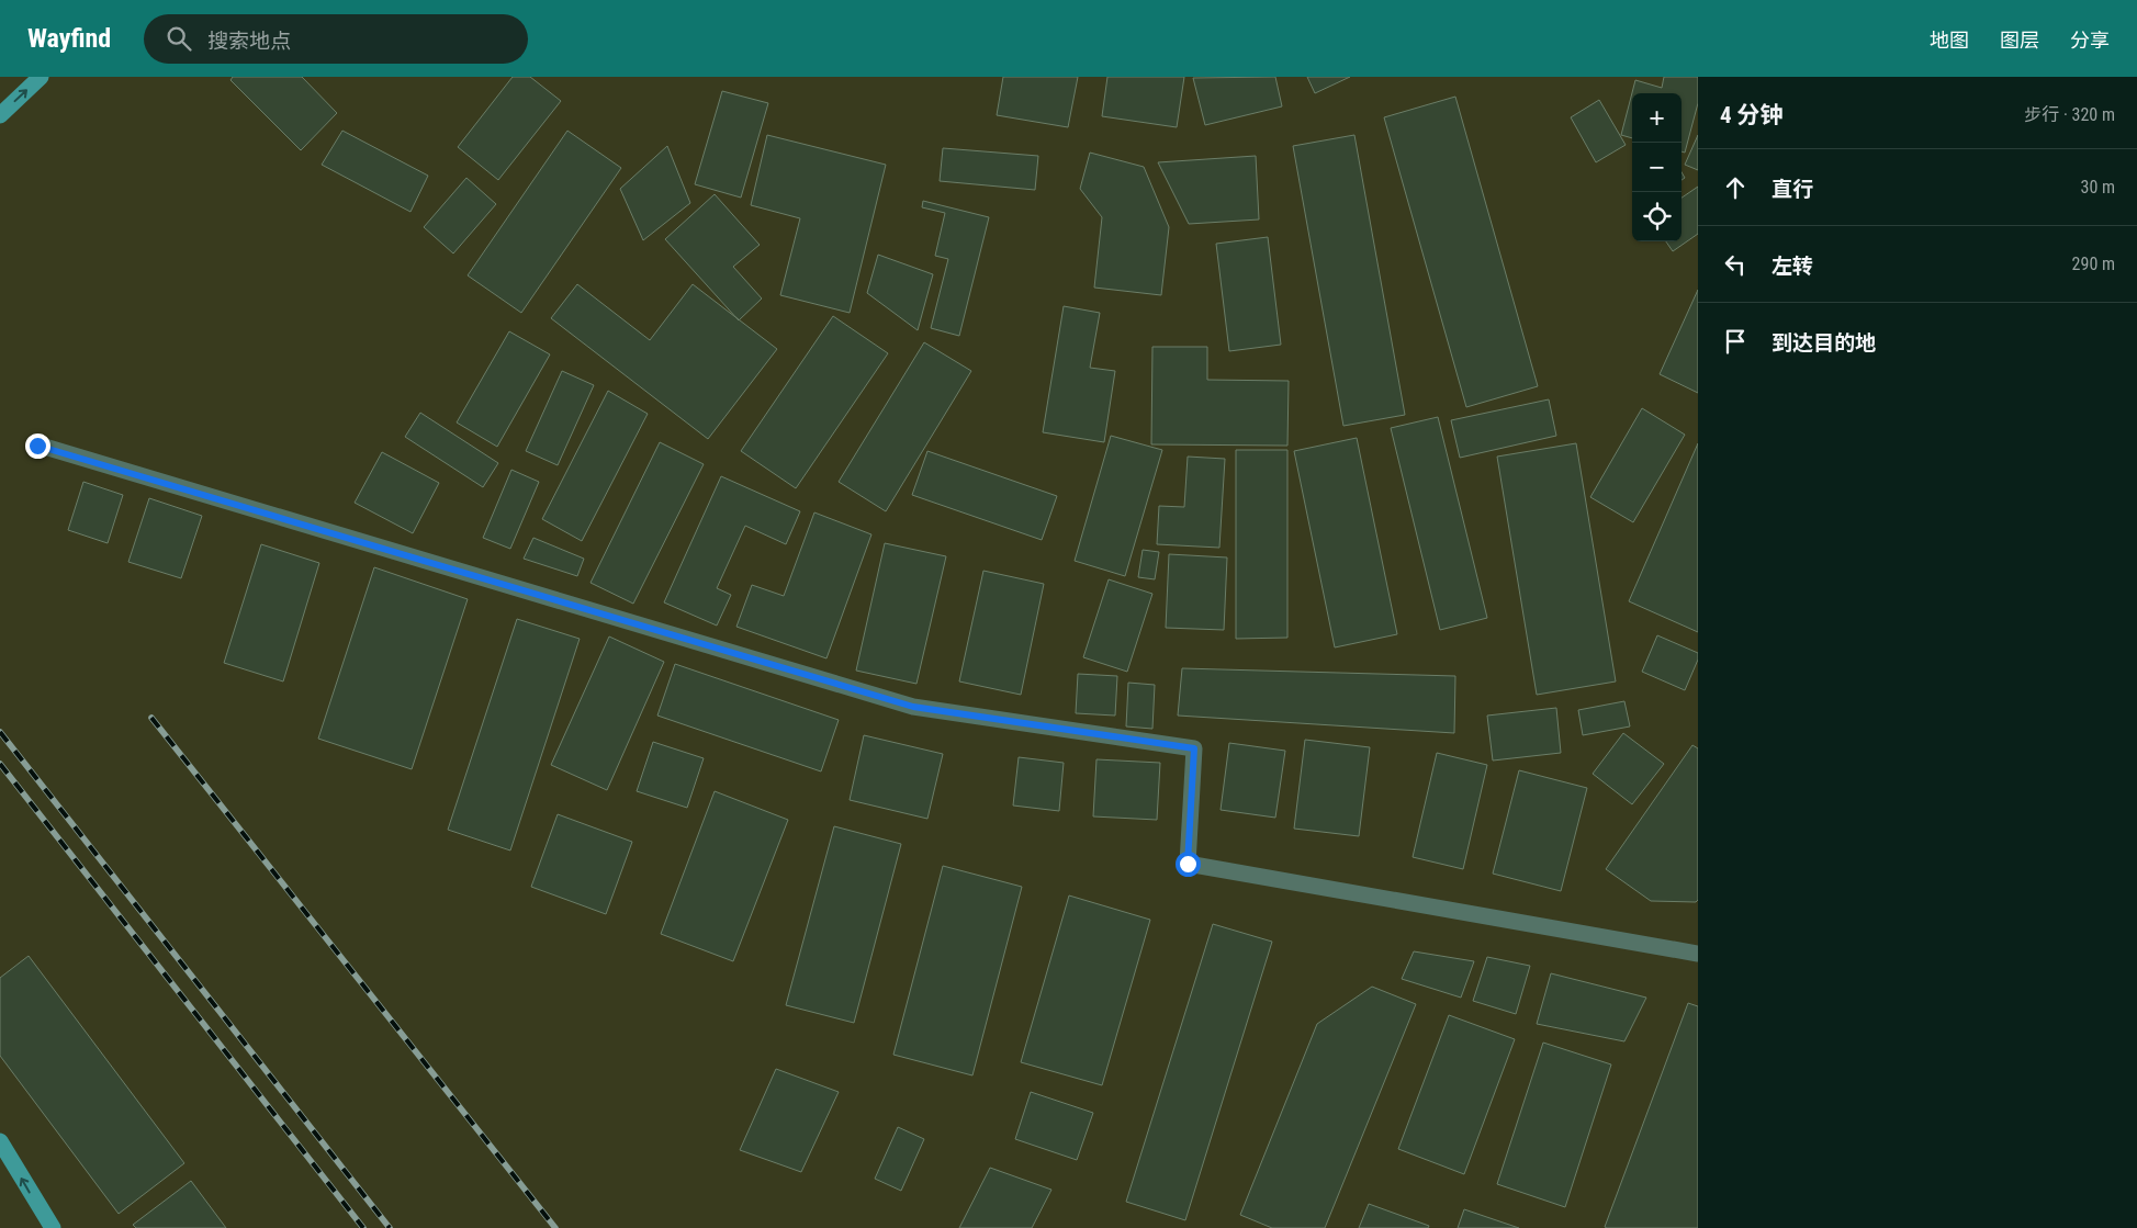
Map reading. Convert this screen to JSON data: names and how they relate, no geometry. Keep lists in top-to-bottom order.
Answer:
{
  "page": {
    "header": "Wayfind",
    "search": "搜索地点",
    "nav": ["地图", "图层", "分享"],
    "heading": ["4 分钟", "步行 · 320 m"],
    "map_buttons": ["+", "−"],
    "list": [
      ["直行", "30 m"],
      ["左转", "290 m"],
      "到达目的地"
    ]
  }
}
